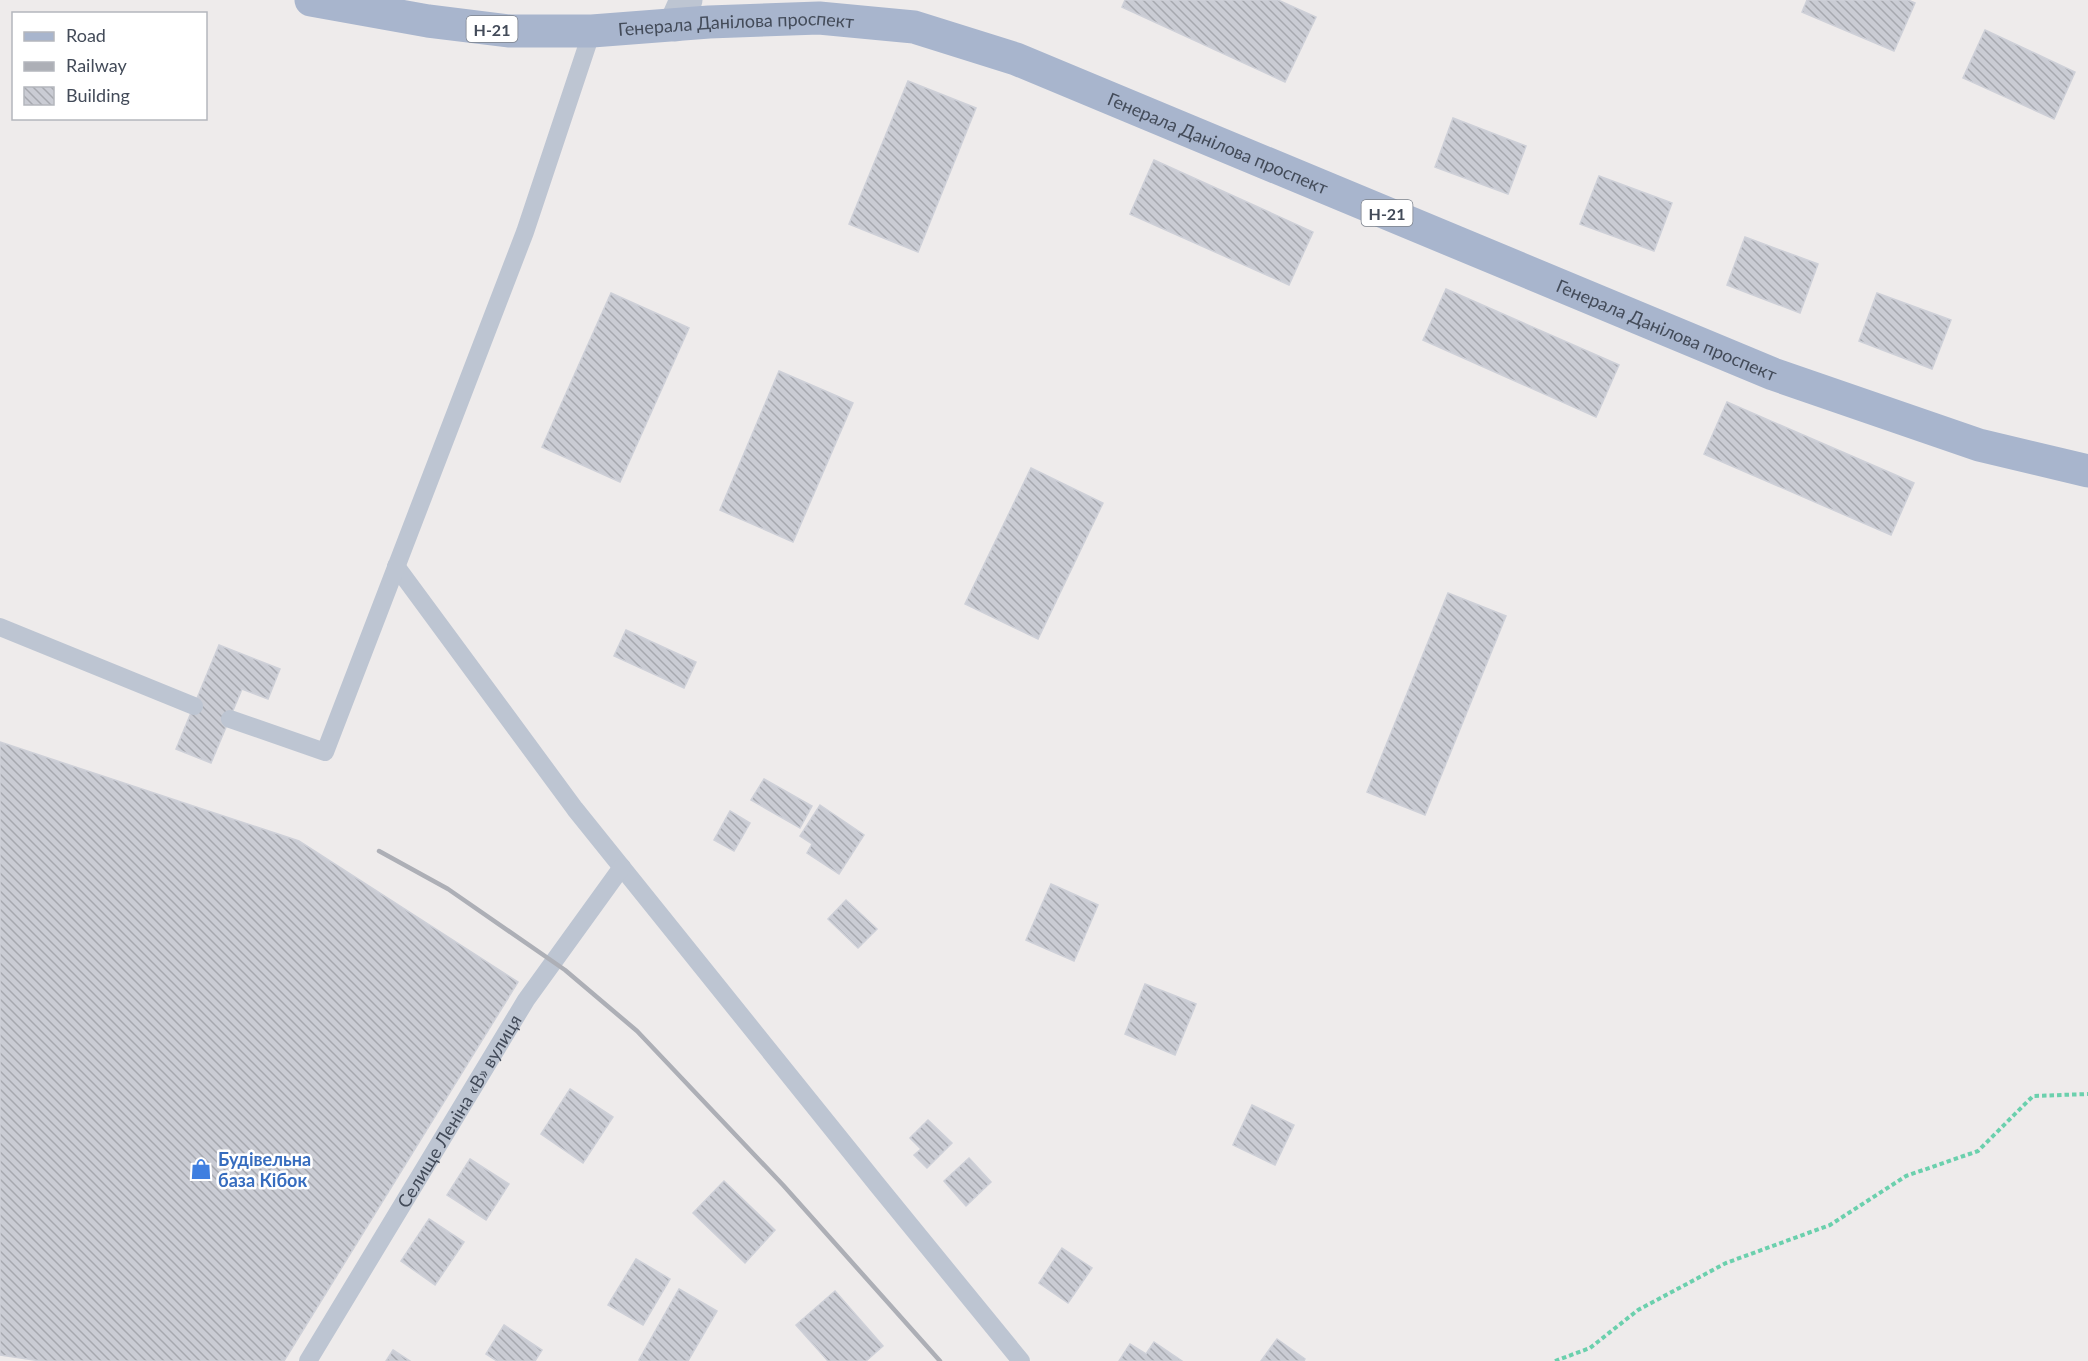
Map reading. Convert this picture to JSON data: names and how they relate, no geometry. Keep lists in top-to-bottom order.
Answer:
{
  "streets": {
    "main road": ["Генерала Данілова проспект", "Н-21"],
    "lane": ["Селище Леніна «В» вулиця"]
  },
  "places": {
    "shop": ["Будівельна база Кібок"]
  },
  "legend": ["Road", "Railway", "Building"]
}
